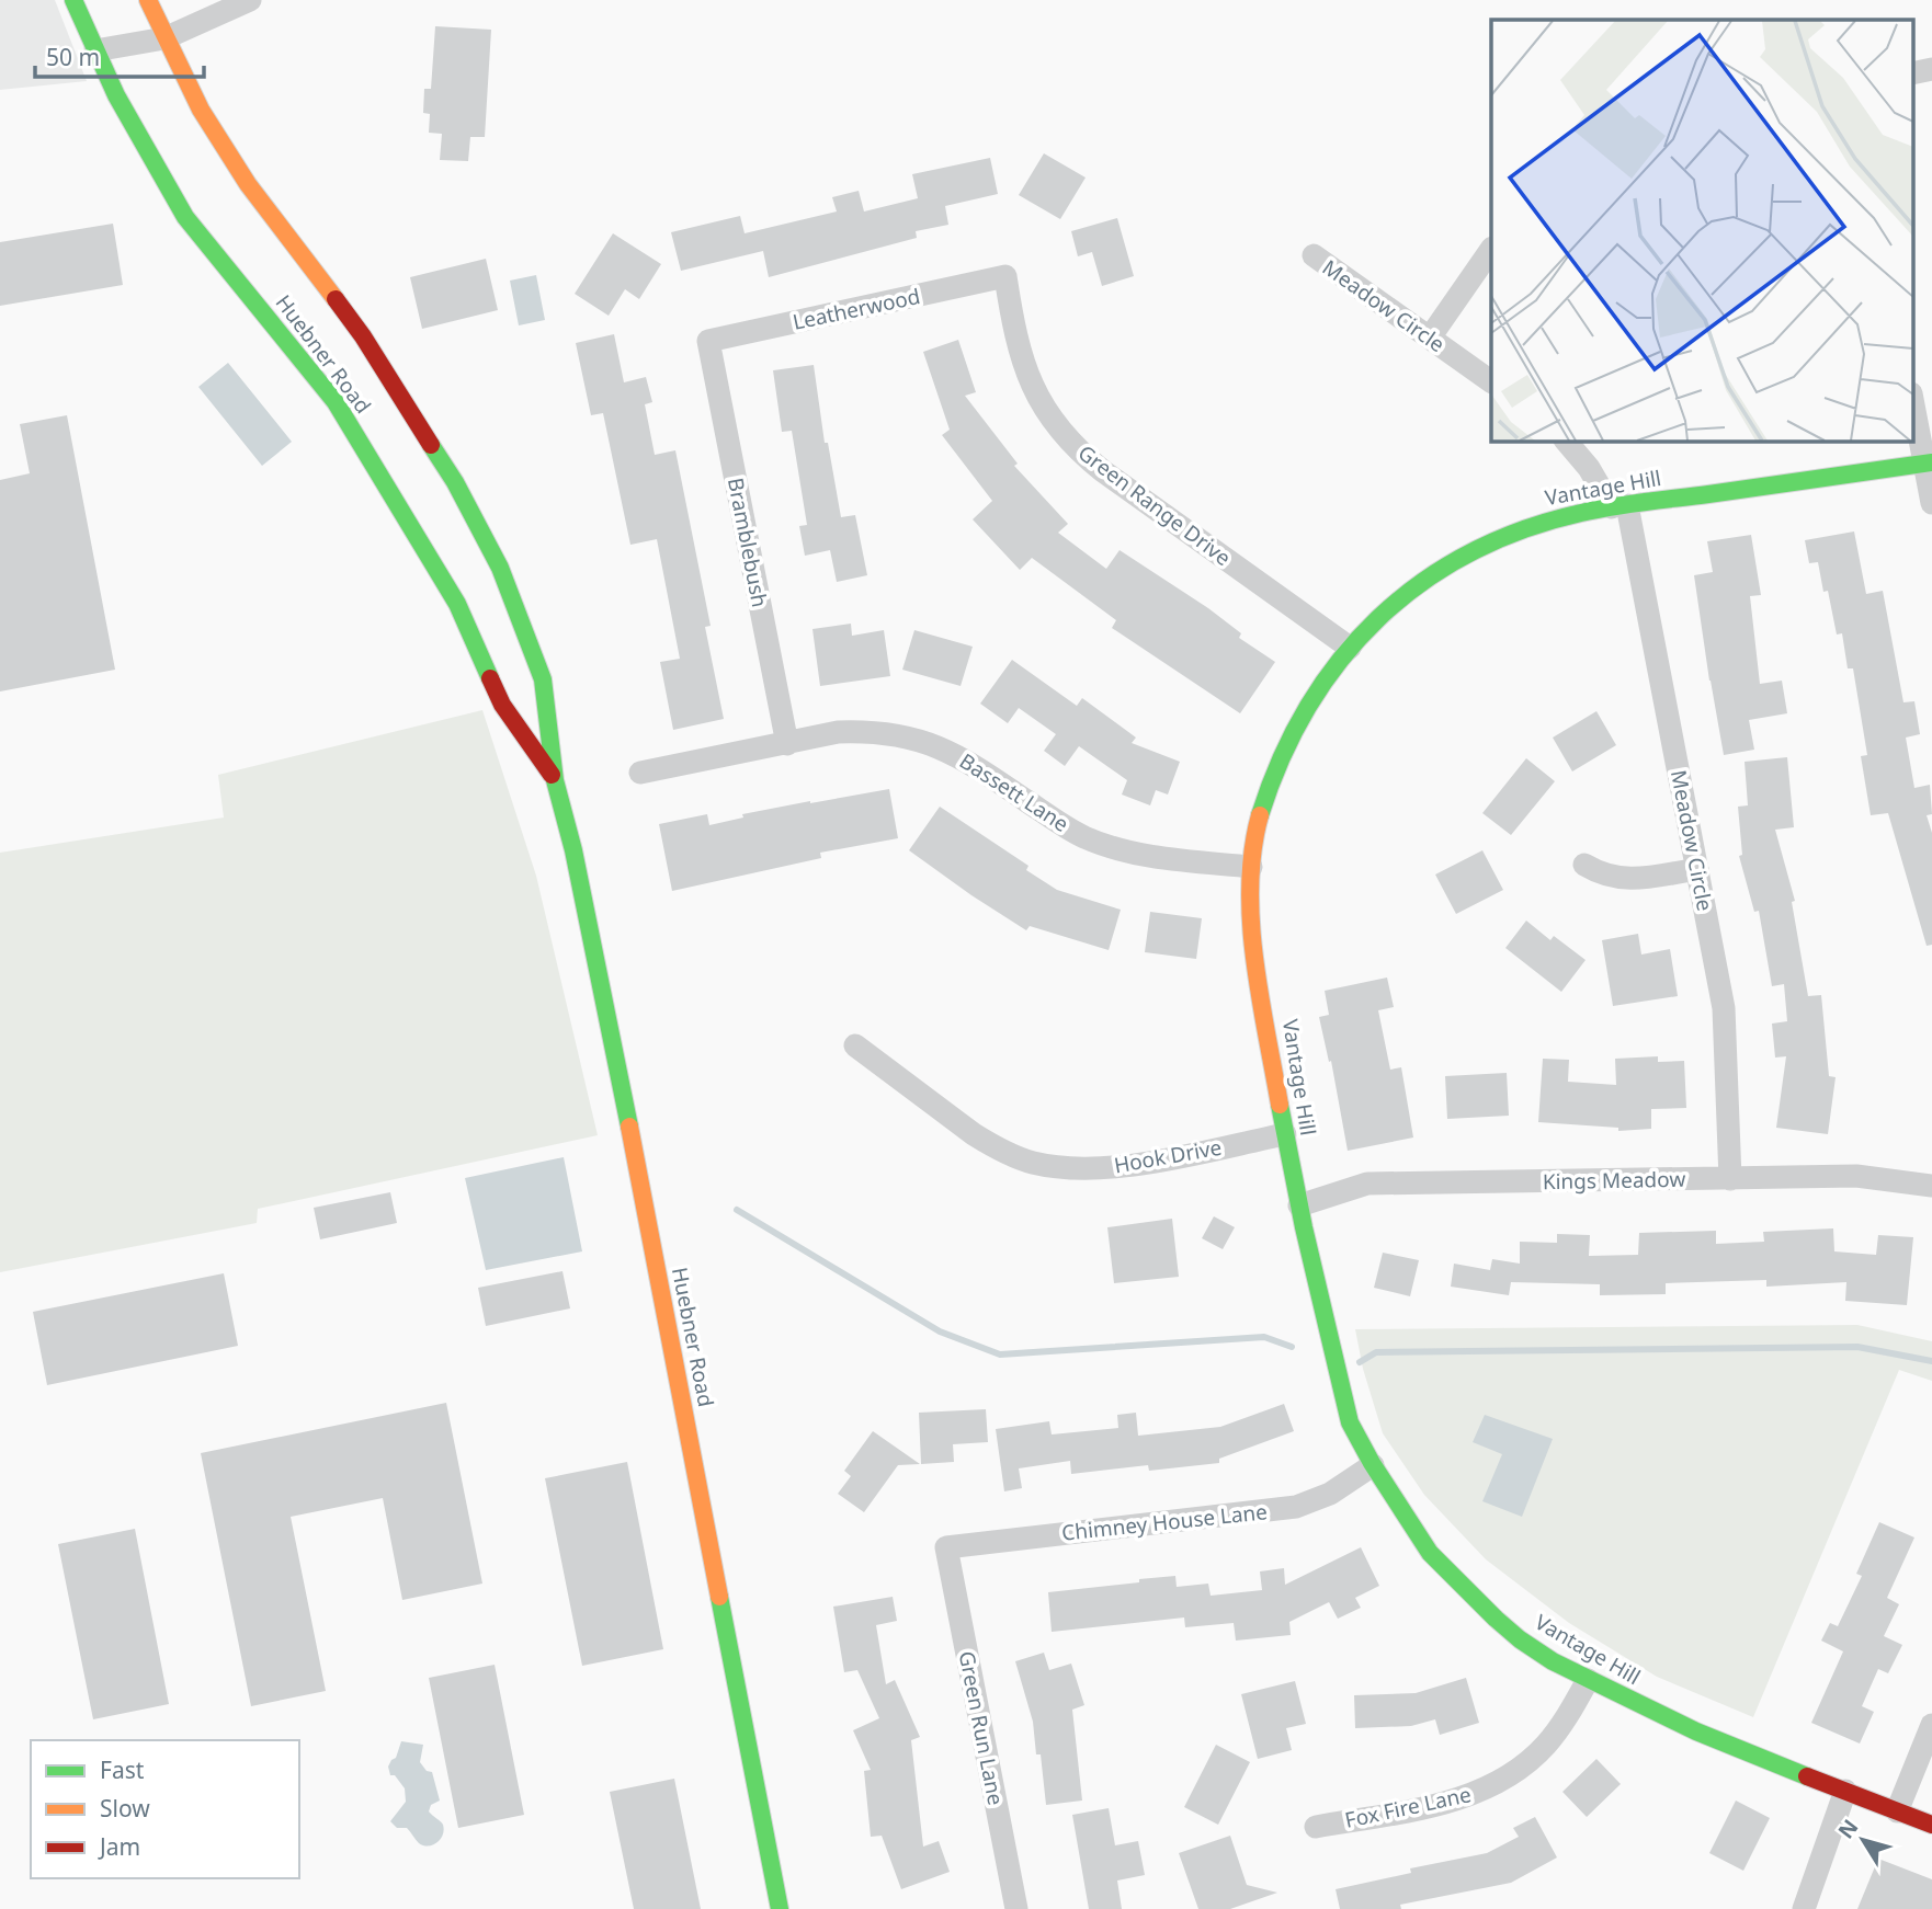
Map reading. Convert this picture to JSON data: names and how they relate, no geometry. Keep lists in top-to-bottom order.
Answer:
{
  "streets": {
    "main road": ["Huebner Road", "Vantage Hill"],
    "street": [
      "Meadow Circle",
      "Leatherwood",
      "Green Range Drive",
      "Bramblebush",
      "Bassett Lane",
      "Hook Drive",
      "Kings Meadow",
      "Chimney House Lane",
      "Green Run Lane",
      "Fox Fire Lane"
    ]
  },
  "crossings": [
    ["Meadow Circle", "Vantage Hill"],
    ["Meadow Circle", "Kings Meadow"],
    ["Leatherwood", "Green Range Drive"],
    ["Leatherwood", "Bramblebush"],
    ["Vantage Hill", "Green Range Drive"],
    ["Vantage Hill", "Bassett Lane"],
    ["Vantage Hill", "Hook Drive"],
    ["Vantage Hill", "Kings Meadow"],
    ["Vantage Hill", "Chimney House Lane"],
    ["Vantage Hill", "Fox Fire Lane"],
    ["Bramblebush", "Bassett Lane"],
    ["Chimney House Lane", "Green Run Lane"]
  ],
  "legend": ["Fast", "Slow", "Jam"],
  "scale_bar": "50 m",
  "north": "top left"
}
